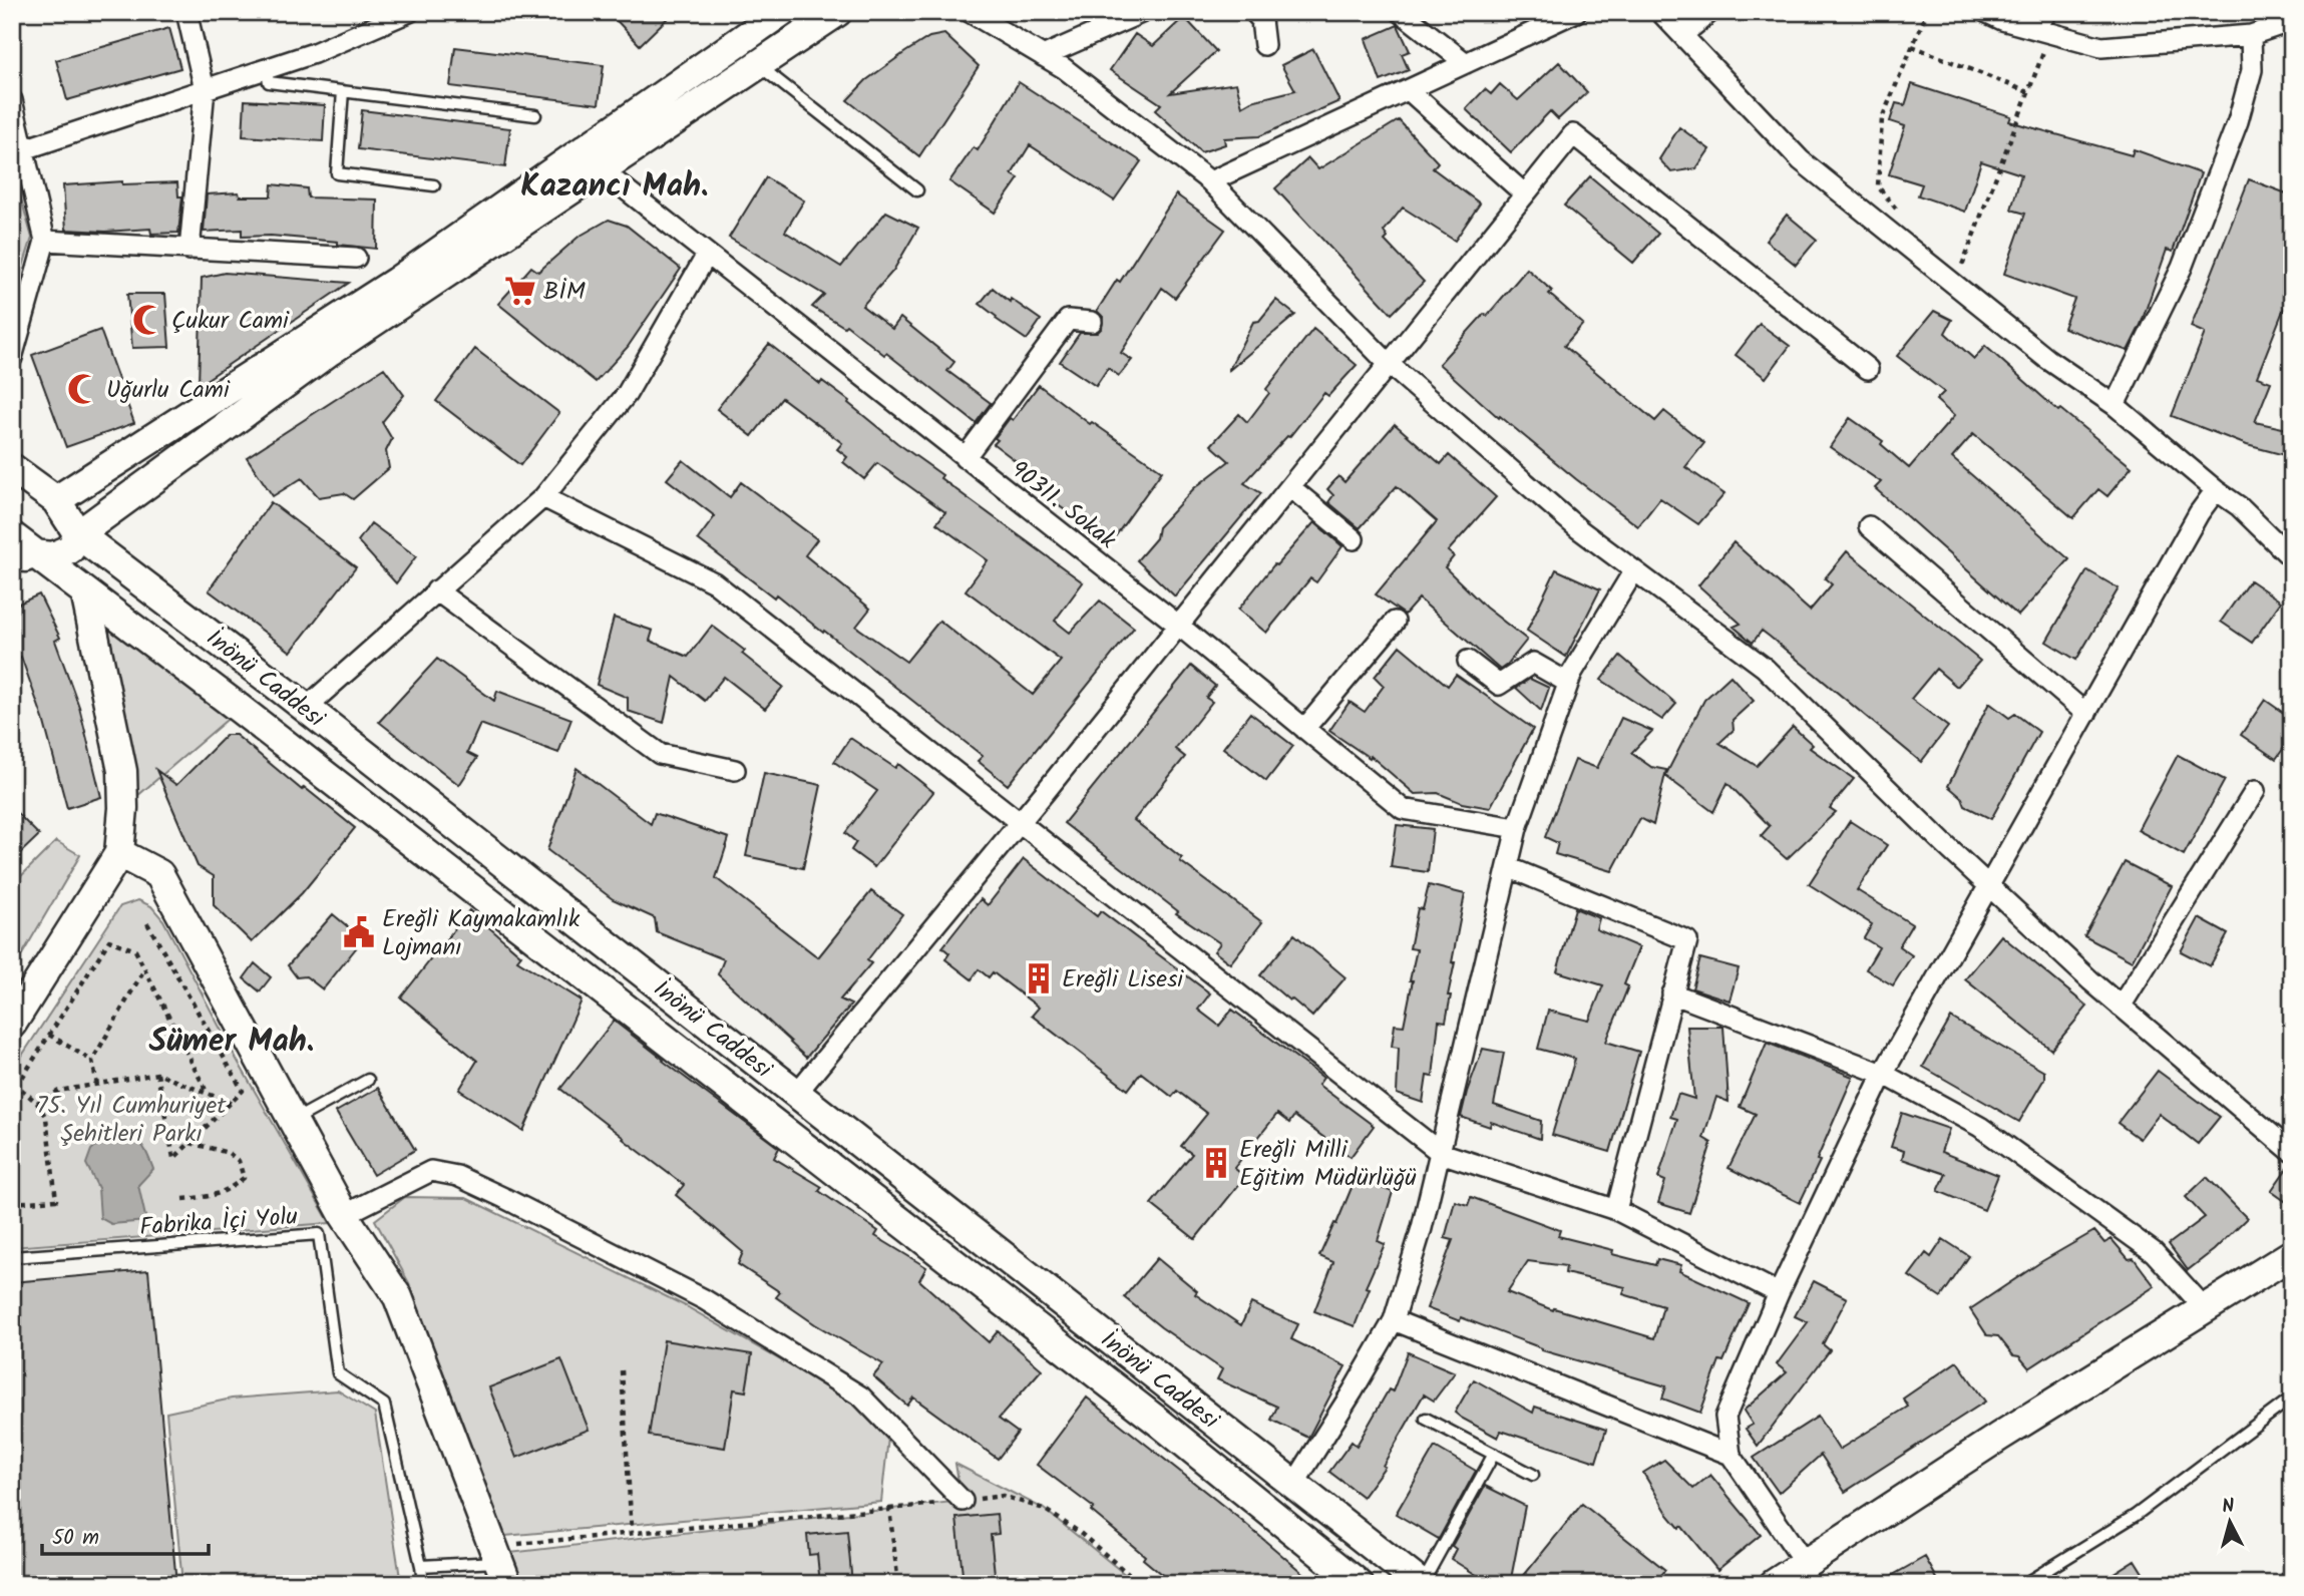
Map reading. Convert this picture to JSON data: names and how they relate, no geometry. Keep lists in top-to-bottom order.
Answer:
{
  "streets": {
    "main road": ["İnönü Caddesi"],
    "street": ["90311. Sokak"],
    "lane": ["Fabrika İçi Yolu"]
  },
  "districts": ["Kazancı Mah.", "Sümer Mah."],
  "parks": ["75. Yıl Cumhuriyet Şehitleri Parkı"],
  "places": {
    "supermarket": ["BİM"],
    "mosque": ["Çukur Cami", "Uğurlu Cami"],
    "public building": ["Ereğli Kaymakamlık Lojmanı"],
    "building": ["Ereğli Lisesi", "Ereğli Milli Eğitim Müdürlüğü"]
  },
  "scale_bar": "50 m",
  "north": "top"
}
